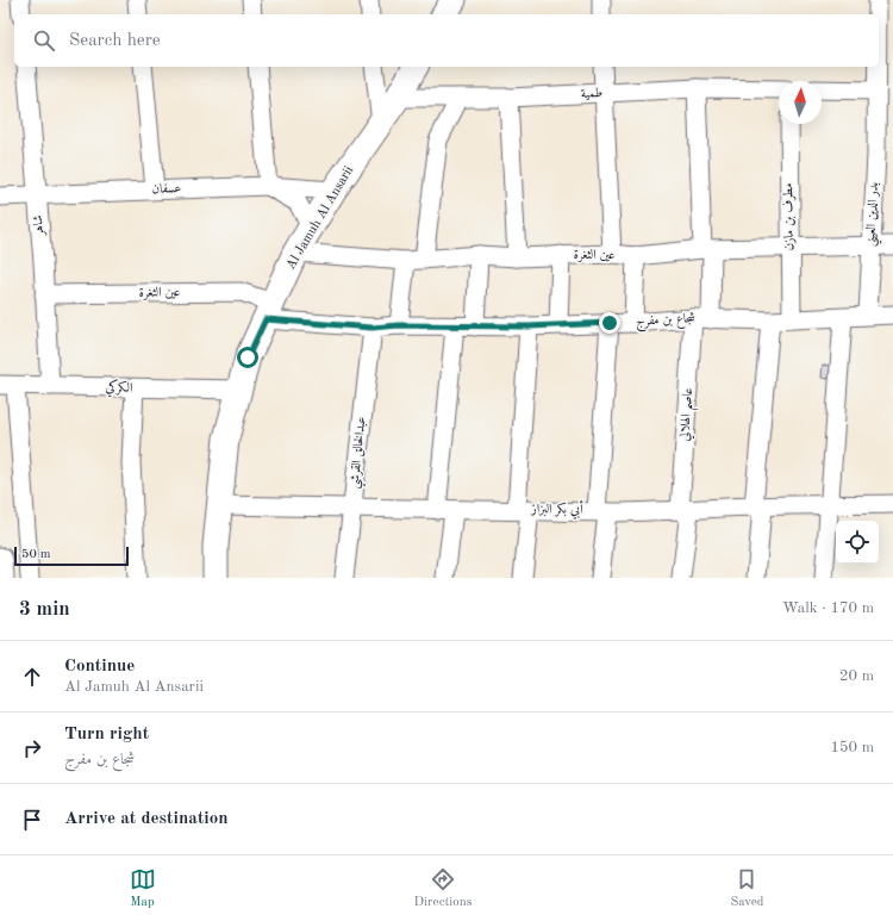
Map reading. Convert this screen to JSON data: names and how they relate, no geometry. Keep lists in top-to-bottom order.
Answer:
{
  "streets": {
    "street": [
      "طمية",
      "عسفان",
      "بدر الدين العيني",
      "مطرف بن مازن",
      "Al Jamuh Al Ansarii",
      "شاهر",
      "عين الثغرة",
      "شجاع بن مفرج",
      "الكركي",
      "عاصم الهلالي",
      "عبدالخالق القرشي",
      "أبي بكر البزاز"
    ]
  },
  "crossings": [
    ["طمية", "Al Jamuh Al Ansarii"],
    ["طمية", "عاصم الهلالي"],
    ["عسفان", "Al Jamuh Al Ansarii"],
    ["عسفان", "شاهر"],
    ["بدر الدين العيني", "عين الثغرة"],
    ["بدر الدين العيني", "شجاع بن مفرج"],
    ["مطرف بن مازن", "عين الثغرة"],
    ["مطرف بن مازن", "شجاع بن مفرج"],
    ["Al Jamuh Al Ansarii", "عين الثغرة"],
    ["Al Jamuh Al Ansarii", "شجاع بن مفرج"],
    ["Al Jamuh Al Ansarii", "الكركي"],
    ["Al Jamuh Al Ansarii", "أبي بكر البزاز"],
    ["شاهر", "عين الثغرة"],
    ["شاهر", "الكركي"],
    ["عين الثغرة", "شجاع بن مفرج"],
    ["عين الثغرة", "عاصم الهلالي"],
    ["شجاع بن مفرج", "عاصم الهلالي"],
    ["شجاع بن مفرج", "عبدالخالق القرشي"],
    ["عاصم الهلالي", "أبي بكر البزاز"],
    ["عبدالخالق القرشي", "أبي بكر البزاز"]
  ],
  "scale_bar": "50 m",
  "north": "top",
  "page": {
    "search": "Search here",
    "scale": "50 m",
    "heading": ["3 min", "Walk · 170 m"],
    "list": [
      ["Continue", "Al Jamuh Al Ansarii", "20 m"],
      ["Turn right", "شجاع بن مفرج", "150 m"],
      "Arrive at destination"
    ],
    "nav": ["Map", "Directions", "Saved"]
  }
}
